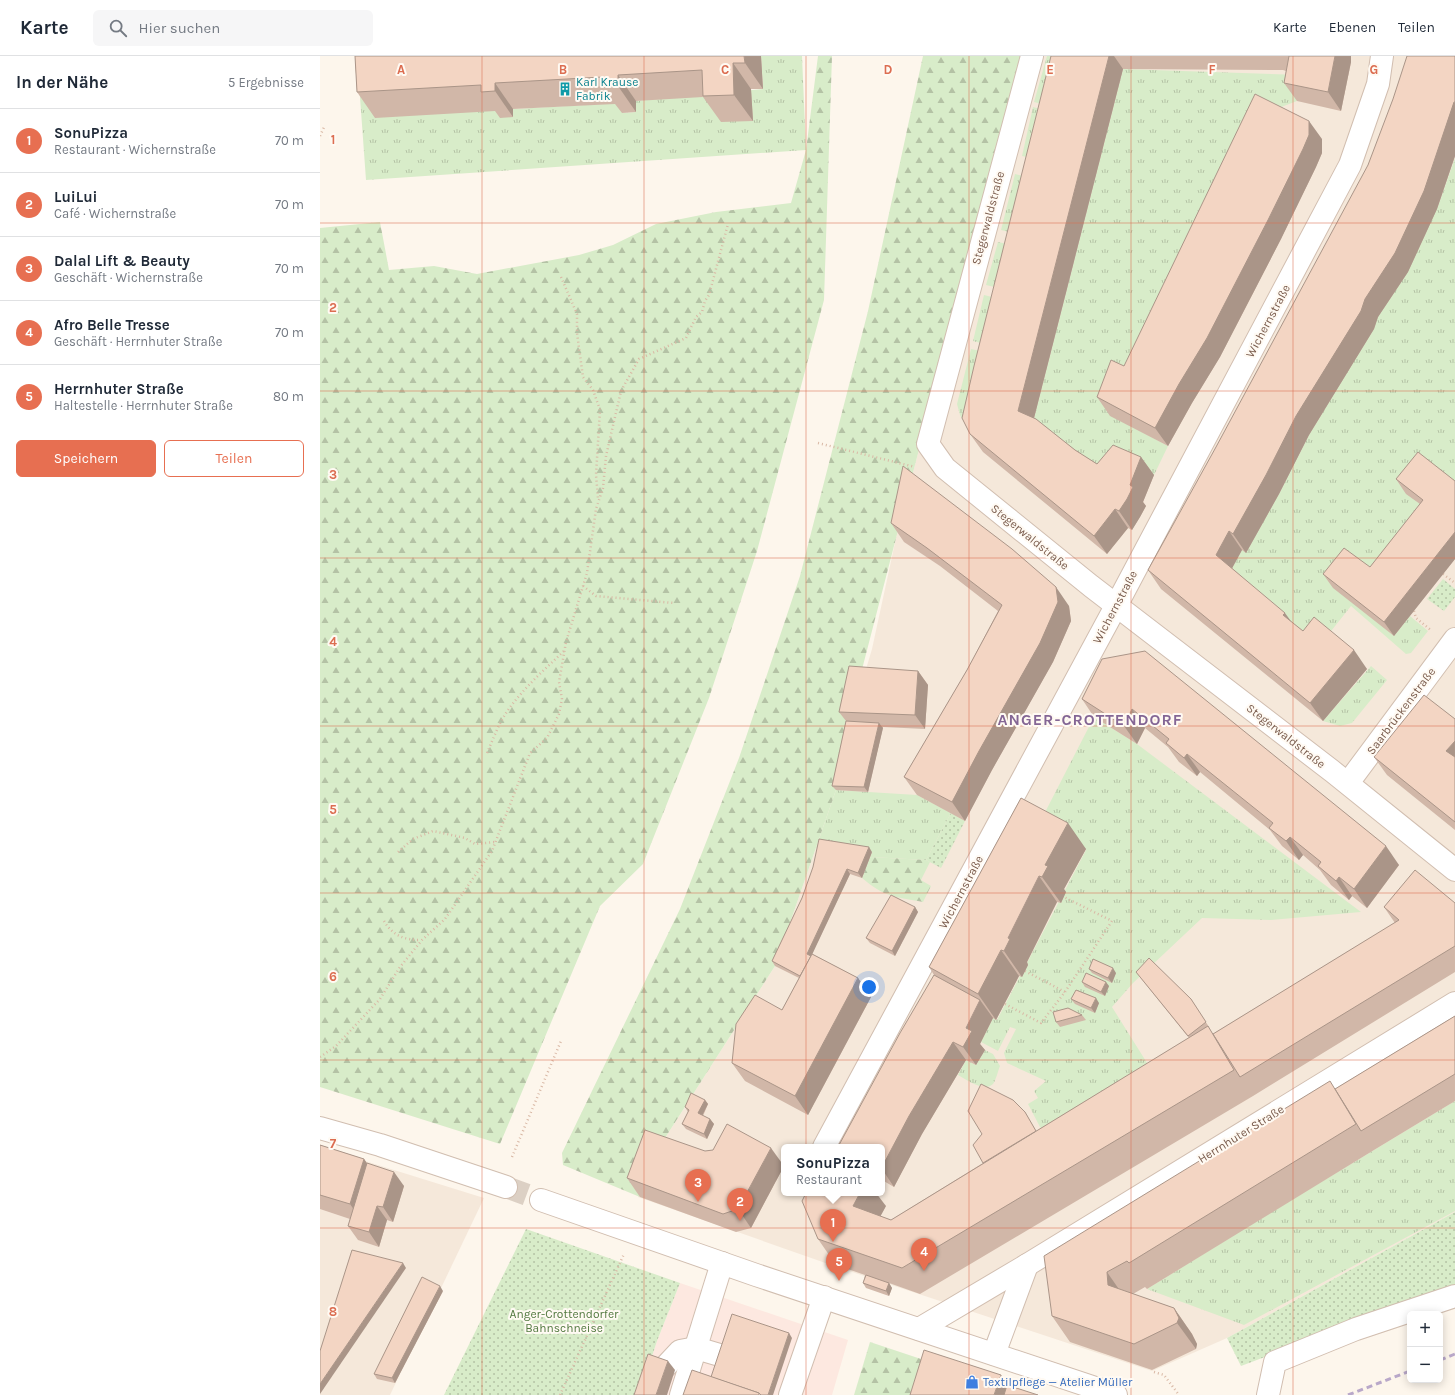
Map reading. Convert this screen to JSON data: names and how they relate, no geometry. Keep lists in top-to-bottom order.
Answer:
{
  "streets": {
    "street": [
      "Stegerwaldstraße",
      "Wichernstraße",
      "Saarbrückenstraße",
      "Herrnhuter Straße"
    ]
  },
  "crossings": [
    ["Stegerwaldstraße", "Wichernstraße"],
    ["Stegerwaldstraße", "Saarbrückenstraße"]
  ],
  "districts": ["ANGER-CROTTENDORF"],
  "parks": ["Anger-Crottendorfer Bahnschneise"],
  "places": {
    "building": ["Karl Krause Fabrik"],
    "shop": ["Textilpflege — Atelier Müller"]
  },
  "page": {
    "header": "Karte",
    "search": "Hier suchen",
    "nav": ["Karte", "Ebenen", "Teilen"],
    "heading": ["In der Nähe", "5 Ergebnisse"],
    "list": [
      {
        "mark": "1",
        "name": "SonuPizza",
        "note": "Restaurant · Wichernstraße",
        "value": "70 m"
      },
      {
        "mark": "2",
        "name": "LuiLui",
        "note": "Café · Wichernstraße",
        "value": "70 m"
      },
      {
        "mark": "3",
        "name": "Dalal Lift & Beauty",
        "note": "Geschäft · Wichernstraße",
        "value": "70 m"
      },
      {
        "mark": "4",
        "name": "Afro Belle Tresse",
        "note": "Geschäft · Herrnhuter Straße",
        "value": "70 m"
      },
      {
        "mark": "5",
        "name": "Herrnhuter Straße",
        "note": "Haltestelle · Herrnhuter Straße",
        "value": "80 m"
      }
    ],
    "buttons": ["Speichern", "Teilen"],
    "popup": ["SonuPizza", "Restaurant"],
    "pins": [
      "3",
      "2",
      "1",
      "4",
      "5"
    ],
    "map_buttons": ["+", "−"]
  },
  "grid": {
    "columns": [
      "A",
      "B",
      "C",
      "D",
      "E",
      "F",
      "G"
    ],
    "rows": [
      "1",
      "2",
      "3",
      "4",
      "5",
      "6",
      "7",
      "8"
    ]
  }
}
